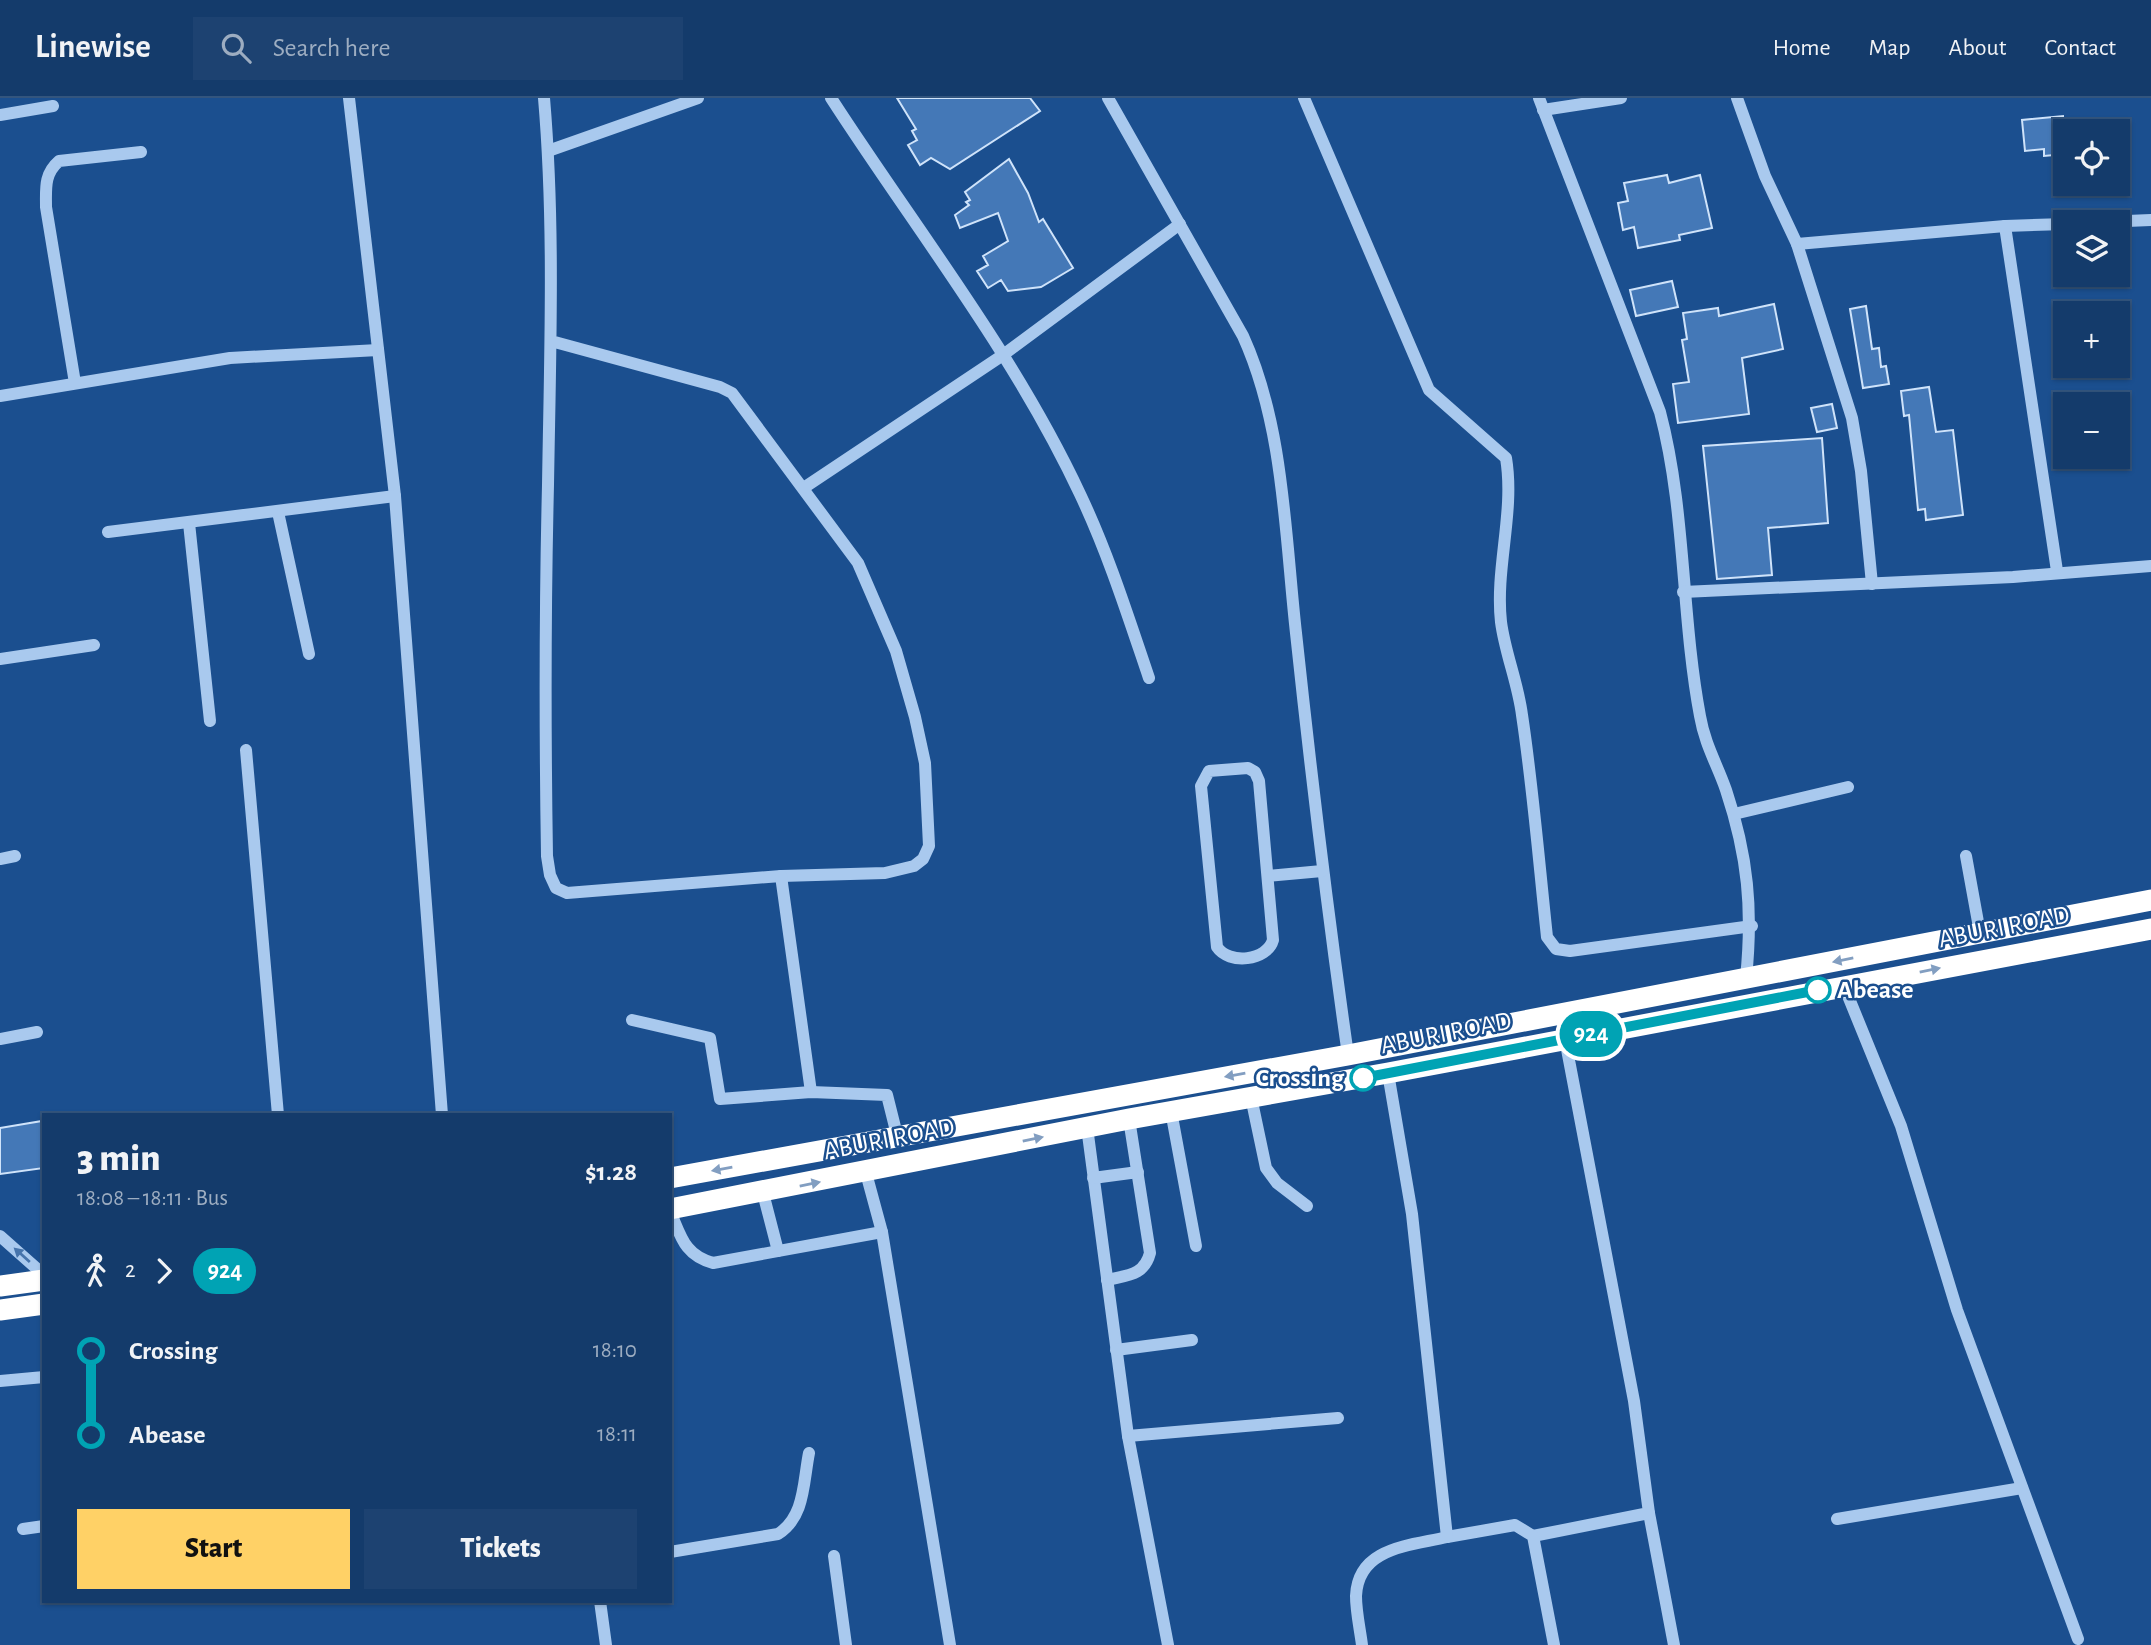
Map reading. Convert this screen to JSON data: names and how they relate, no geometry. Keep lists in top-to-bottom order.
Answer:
{
  "streets": {
    "highway": ["ABURI ROAD"]
  },
  "places": ["Abease", "Crossing"],
  "lines": ["bus line 924"],
  "page": {
    "header": "Linewise",
    "search": "Search here",
    "nav": [
      "Home",
      "Map",
      "About",
      "Contact"
    ],
    "on_map": "924",
    "map_buttons": ["+", "−"],
    "heading": ["3 min", "18:08 – 18:11 · Bus", "$1.28"],
    "legs": ["2", "924"],
    "list": [
      {
        "name": "Crossing",
        "value": "18:10"
      },
      {
        "name": "Abease",
        "value": "18:11"
      }
    ],
    "buttons": ["Start", "Tickets"]
  }
}
